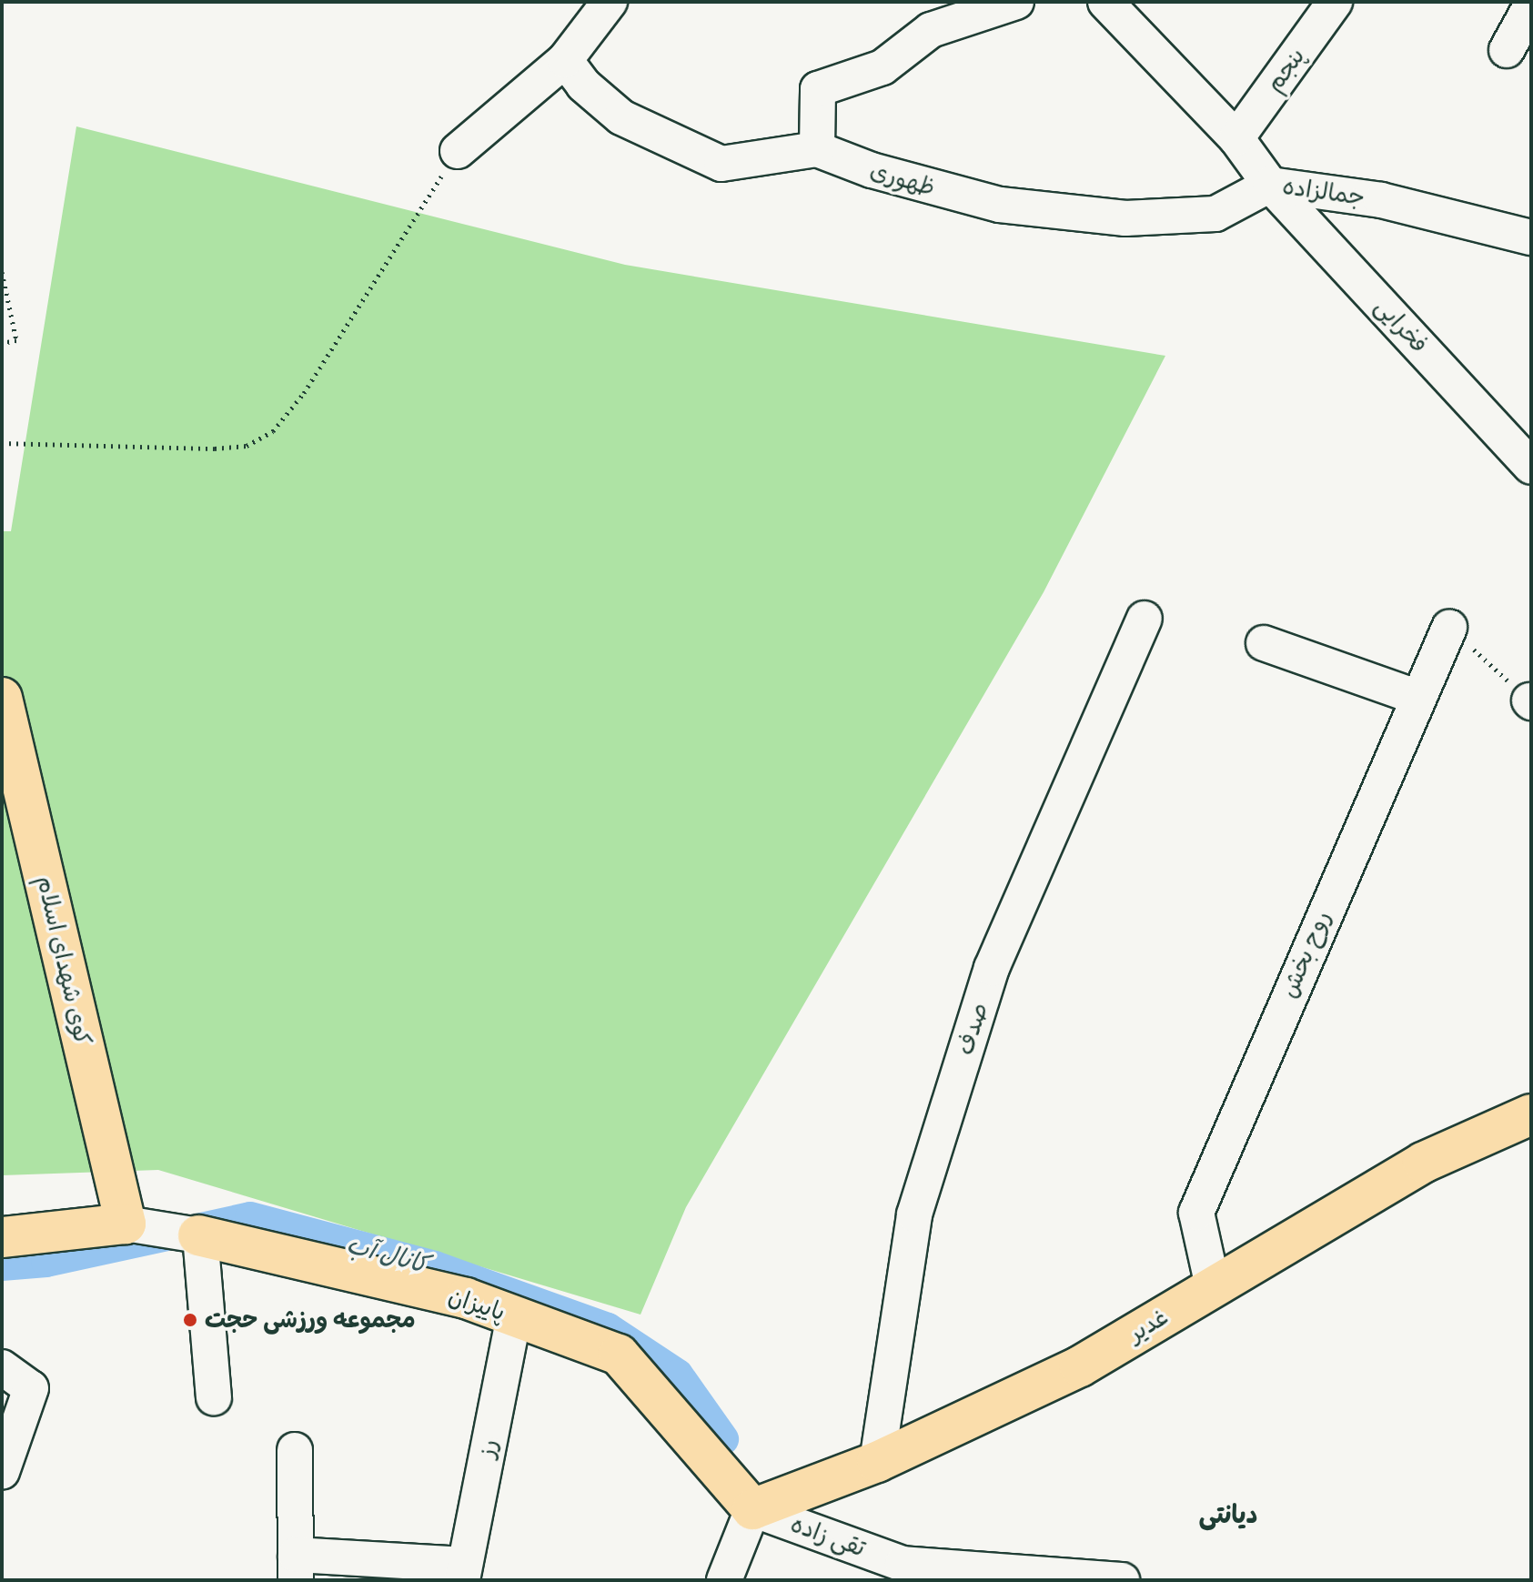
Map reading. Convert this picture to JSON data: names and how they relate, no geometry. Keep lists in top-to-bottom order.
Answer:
{
  "streets": {
    "main road": ["کوی شهدای اسلام", "پاییزان", "غدیر"],
    "street": [
      "پنجم",
      "ظهوری",
      "جمالزاده",
      "فخرایی",
      "روح بخش",
      "صدف",
      "رز",
      "تقی زاده"
    ]
  },
  "crossings": [
    ["پنجم", "جمالزاده"],
    ["ظهوری", "جمالزاده"],
    ["ظهوری", "فخرایی"],
    ["جمالزاده", "فخرایی"],
    ["روح بخش", "غدیر"],
    ["کوی شهدای اسلام", "پاییزان"],
    ["صدف", "غدیر"],
    ["پاییزان", "غدیر"],
    ["پاییزان", "رز"],
    ["پاییزان", "تقی زاده"],
    ["غدیر", "تقی زاده"]
  ],
  "districts": ["دیانتی"],
  "water": ["کانال آب"],
  "places": ["مجموعه ورزشی حجت"]
}
